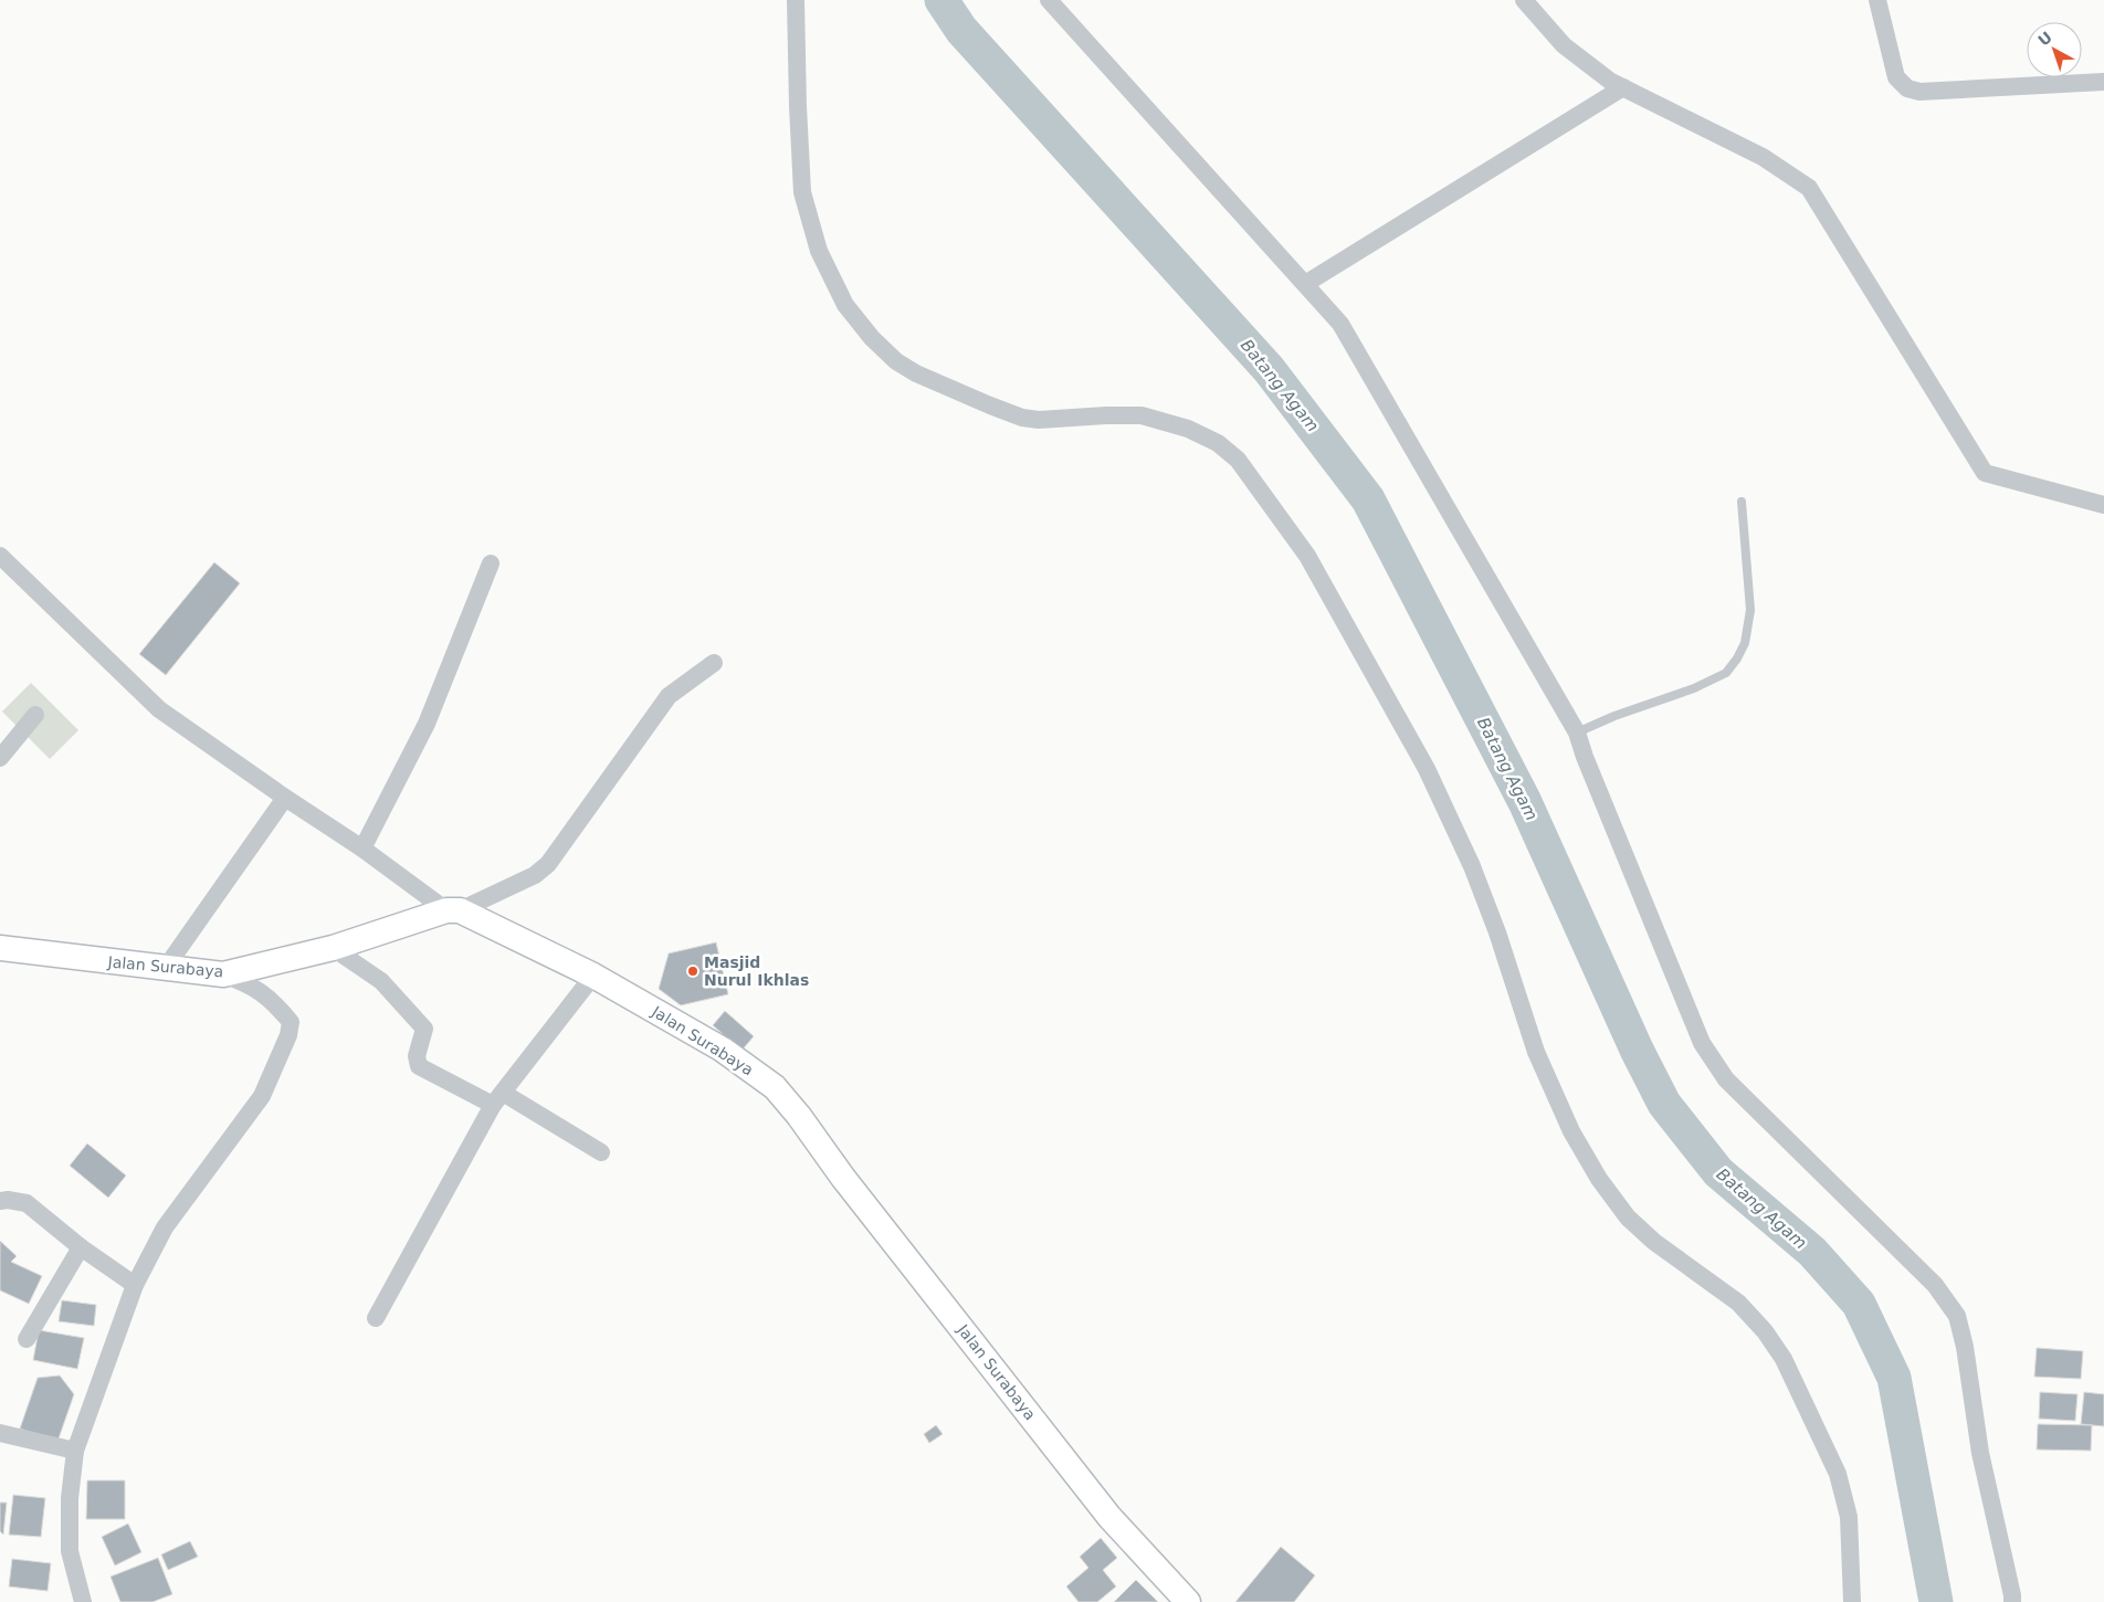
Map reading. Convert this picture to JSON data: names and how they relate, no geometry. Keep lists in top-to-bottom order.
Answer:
{
  "streets": {
    "street": ["Jalan Surabaya"]
  },
  "water": ["Batang Agam"],
  "places": ["Masjid Nurul Ikhlas"],
  "north": "top left"
}
